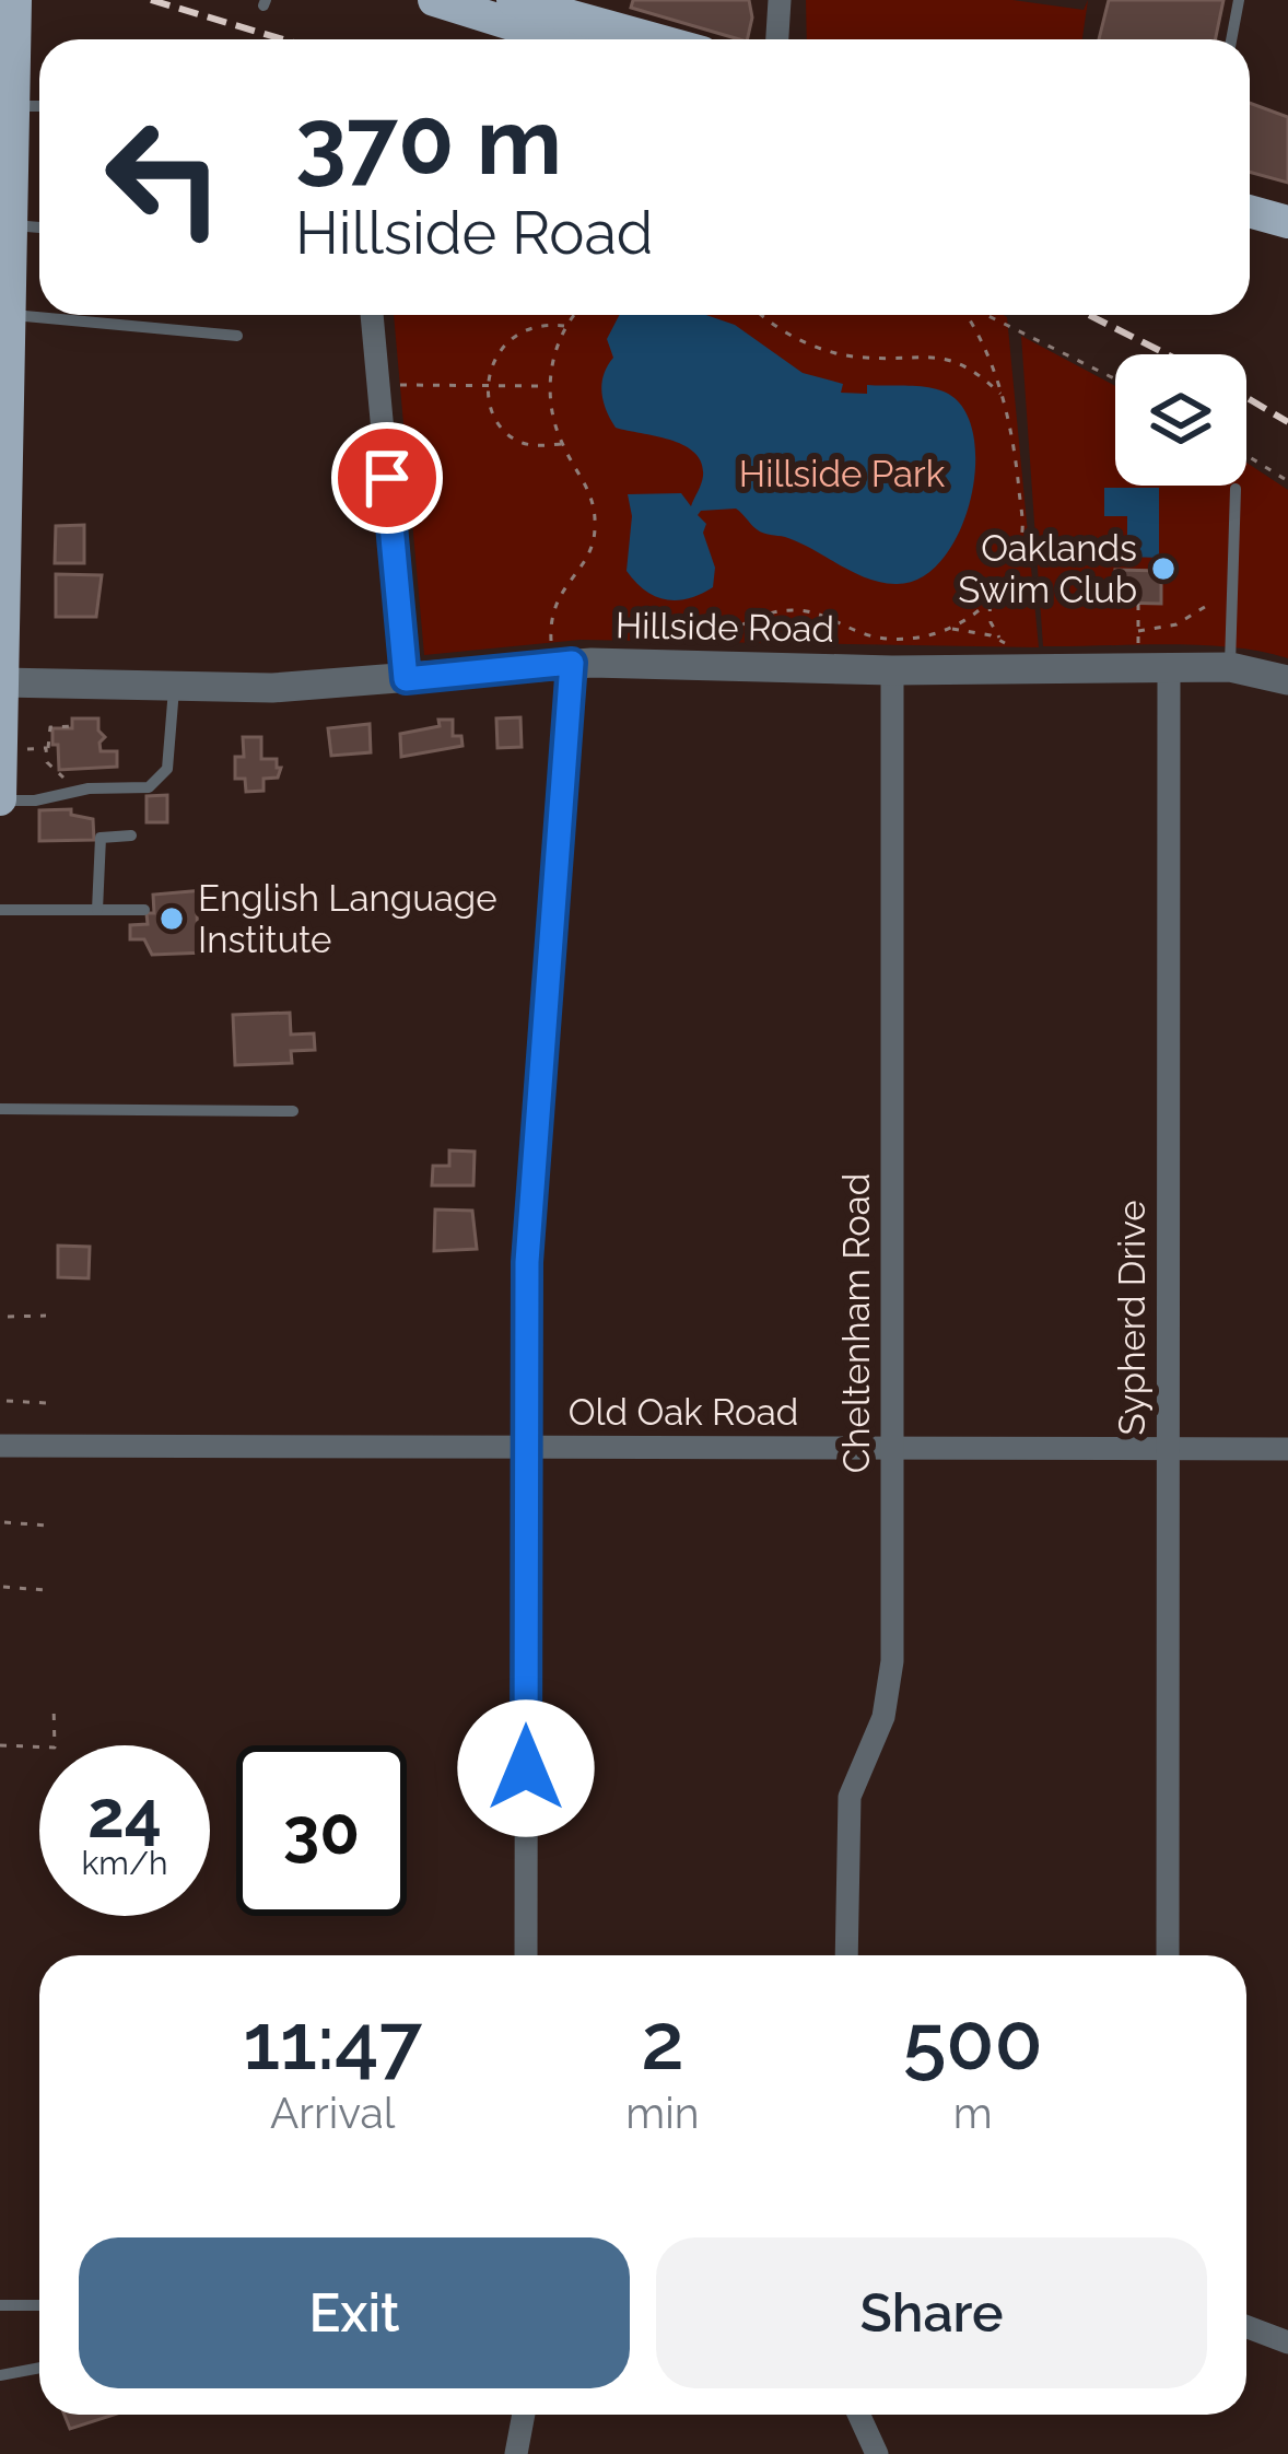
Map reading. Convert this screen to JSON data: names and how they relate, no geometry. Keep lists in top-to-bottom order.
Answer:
{
  "streets": {
    "street": [
      "Hillside Road",
      "Sypherd Drive",
      "Cheltenham Road",
      "Old Oak Road"
    ]
  },
  "crossings": [
    ["Hillside Road", "Sypherd Drive"],
    ["Hillside Road", "Cheltenham Road"],
    ["Sypherd Drive", "Old Oak Road"],
    ["Cheltenham Road", "Old Oak Road"]
  ],
  "parks": ["Hillside Park"],
  "places": ["Oaklands Swim Club", "English Language Institute"],
  "page": {
    "turn": ["370 m", "Hillside Road"],
    "speed": "24 km/h",
    "limit": "30",
    "eta": [
      "11:47",
      "Arrival",
      "2",
      "min",
      "500",
      "m"
    ],
    "buttons": ["Exit", "Share"]
  }
}
